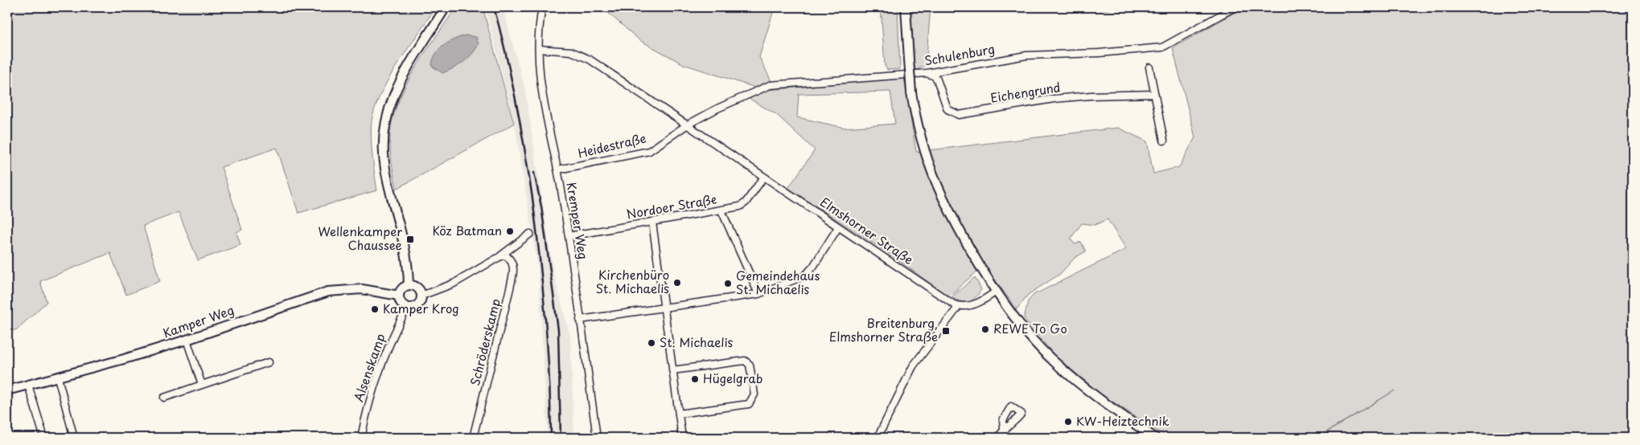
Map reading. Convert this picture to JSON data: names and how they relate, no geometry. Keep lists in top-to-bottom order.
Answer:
{
  "streets": {
    "main road": ["Kamper Weg"],
    "street": [
      "Schulenburg",
      "Eichengrund",
      "Heidestraße",
      "Nordoer Straße",
      "Kremper Weg",
      "Elmshorner Straße",
      "Schröderskamp",
      "Alsenskamp"
    ]
  },
  "crossings": [
    ["Schulenburg", "Eichengrund"],
    ["Schulenburg", "Heidestraße"],
    ["Schulenburg", "Elmshorner Straße"],
    ["Heidestraße", "Kremper Weg"],
    ["Heidestraße", "Elmshorner Straße"],
    ["Nordoer Straße", "Kremper Weg"],
    ["Nordoer Straße", "Elmshorner Straße"],
    ["Kremper Weg", "Elmshorner Straße"],
    ["Kamper Weg", "Alsenskamp"]
  ],
  "places": {
    "other": [
      "Köz Batman",
      "Kirchenbüro St. Michaelis",
      "Gemeindehaus St. Michaelis",
      "Kamper Krog",
      "REWE To Go",
      "St. Michaelis",
      "Hügelgrab",
      "KW-Heiztechnik"
    ],
    "transit": ["Wellenkamper Chaussee", "Breitenburg, Elmshorner Straße"]
  }
}
